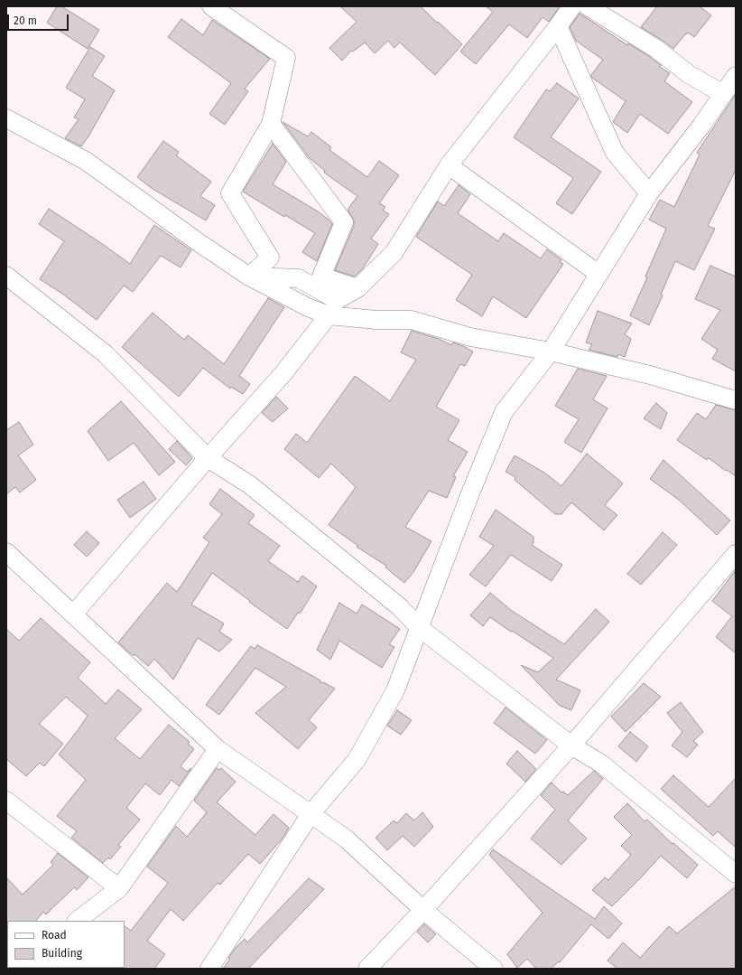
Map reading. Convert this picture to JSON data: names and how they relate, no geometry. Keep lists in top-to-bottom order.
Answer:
{
  "legend": ["Road", "Building"],
  "scale_bar": "20 m"
}
